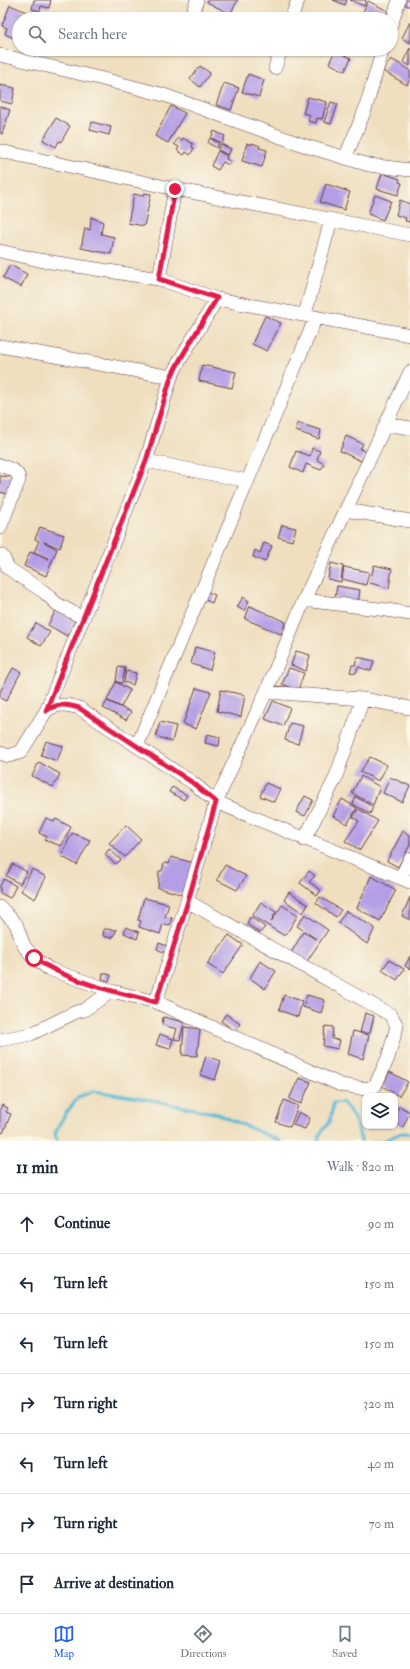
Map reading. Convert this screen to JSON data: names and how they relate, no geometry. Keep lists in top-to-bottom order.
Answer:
{
  "page": {
    "search": "Search here",
    "heading": ["11 min", "Walk · 820 m"],
    "list": [
      ["Continue", "90 m"],
      ["Turn left", "150 m"],
      ["Turn left", "150 m"],
      ["Turn right", "320 m"],
      ["Turn left", "40 m"],
      ["Turn right", "70 m"],
      "Arrive at destination"
    ],
    "nav": ["Map", "Directions", "Saved"]
  }
}
